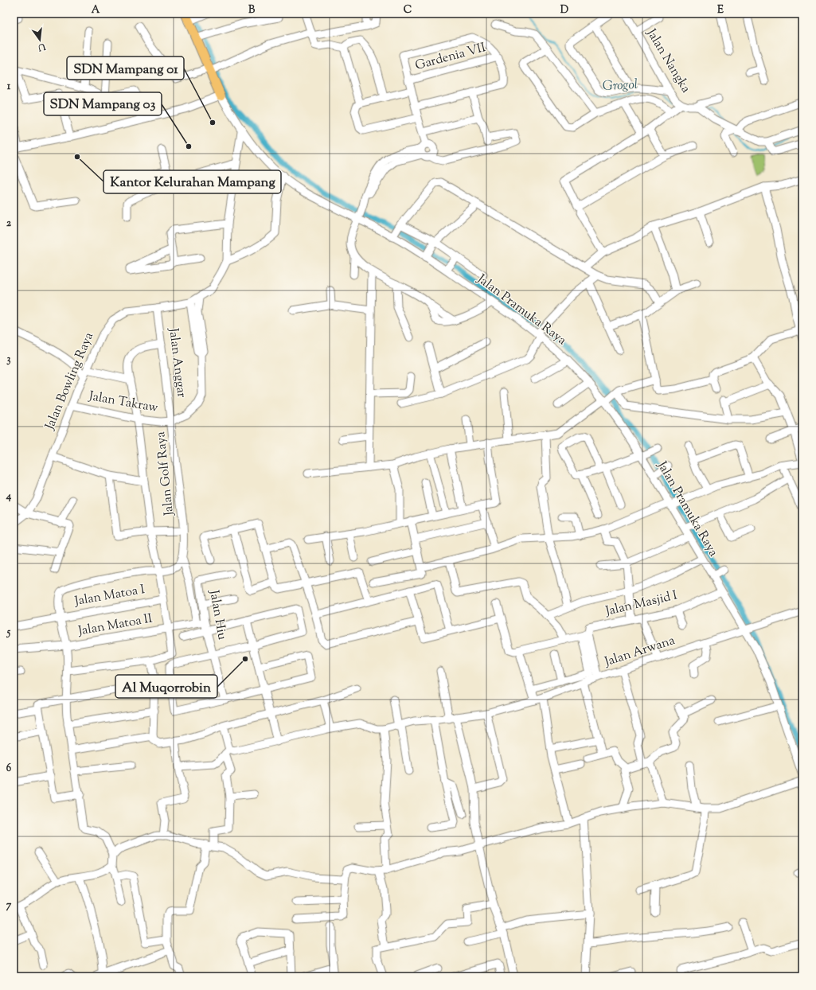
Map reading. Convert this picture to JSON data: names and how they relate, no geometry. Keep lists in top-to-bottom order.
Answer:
{
  "streets": {
    "street": [
      "Gardenia VII",
      "Jalan Nangka",
      "Jalan Pramuka Raya",
      "Jalan Anggar",
      "Jalan Bowling Raya",
      "Jalan Takraw",
      "Jalan Golf Raya",
      "Jalan Matoa I",
      "Jalan Masjid I",
      "Jalan Hiu",
      "Jalan Matoa II",
      "Jalan Arwana"
    ]
  },
  "crossings": [
    ["Jalan Pramuka Raya", "Jalan Masjid I"],
    ["Jalan Pramuka Raya", "Jalan Arwana"],
    ["Jalan Anggar", "Jalan Bowling Raya"],
    ["Jalan Anggar", "Jalan Takraw"],
    ["Jalan Anggar", "Jalan Golf Raya"],
    ["Jalan Bowling Raya", "Jalan Takraw"],
    ["Jalan Bowling Raya", "Jalan Golf Raya"],
    ["Jalan Takraw", "Jalan Golf Raya"],
    ["Jalan Golf Raya", "Jalan Matoa II"],
    ["Jalan Hiu", "Jalan Matoa II"]
  ],
  "water": ["Grogol"],
  "places": [
    "SDN Mampang 01",
    "SDN Mampang 03",
    "Kantor Kelurahan Mampang",
    "Al Muqorrobin"
  ],
  "north": "bottom",
  "grid": {
    "columns": [
      "A",
      "B",
      "C",
      "D",
      "E"
    ],
    "rows": [
      "1",
      "2",
      "3",
      "4",
      "5",
      "6",
      "7"
    ]
  }
}
